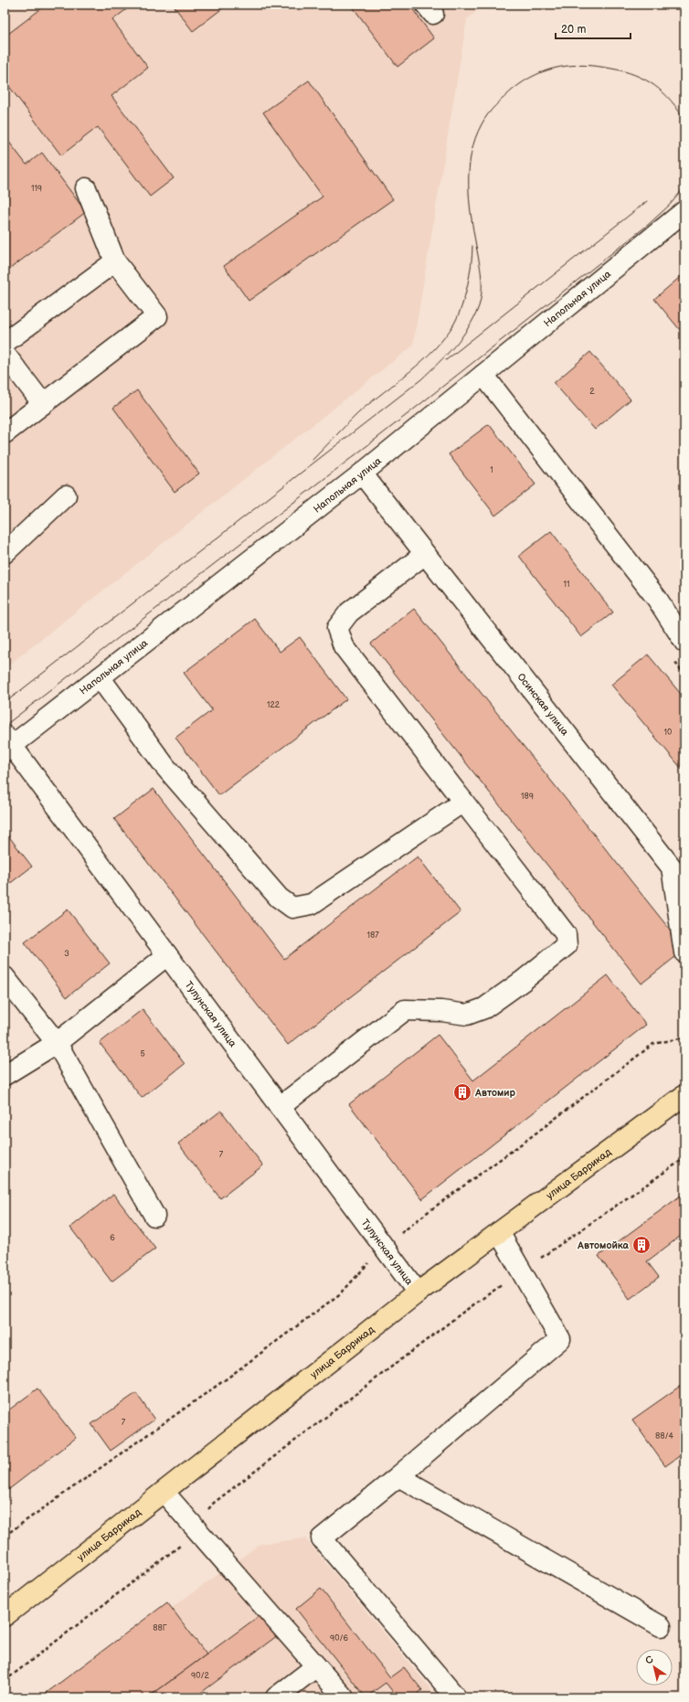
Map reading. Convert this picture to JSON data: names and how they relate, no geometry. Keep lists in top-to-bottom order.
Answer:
{
  "streets": {
    "main road": ["улица Баррикад"],
    "street": ["Напольная улица", "Осинская улица", "Тулунская улица"]
  },
  "crossings": [
    ["Напольная улица", "Осинская улица"],
    ["Напольная улица", "Тулунская улица"],
    ["Тулунская улица", "улица Баррикад"]
  ],
  "places": {
    "building": ["Автомир", "Автомойка"]
  },
  "house_numbers": [
    "119",
    "2",
    "1",
    "11",
    "122",
    "10",
    "189",
    "187",
    "3",
    "5",
    "7",
    "6",
    "7",
    "88/4",
    "88Г",
    "90/6",
    "90/2"
  ],
  "scale_bar": "20 m",
  "north": "top left"
}
